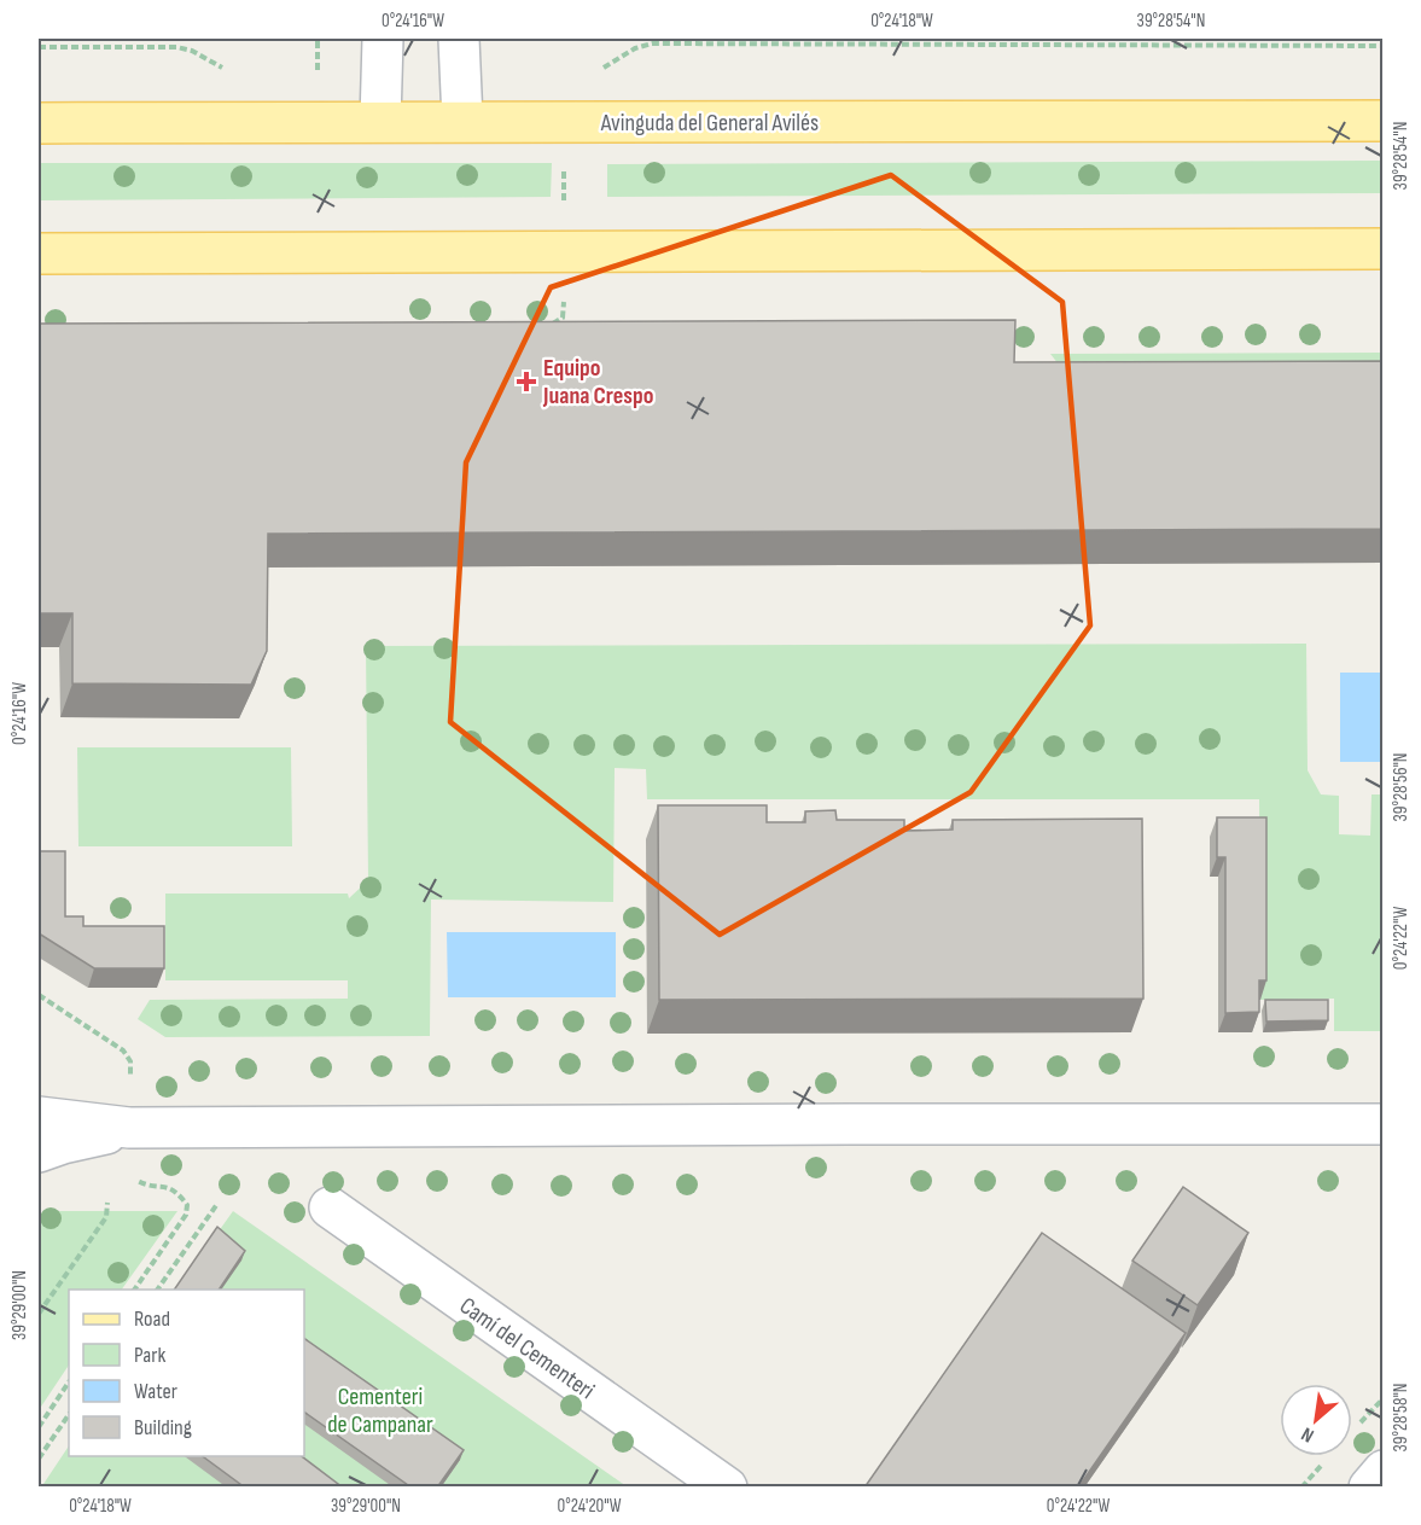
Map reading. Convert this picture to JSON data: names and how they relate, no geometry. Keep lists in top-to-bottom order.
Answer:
{
  "streets": {
    "main road": ["Avinguda del General Avilés"],
    "street": ["Camí del Cementeri"]
  },
  "parks": ["Cementeri de Campanar"],
  "places": {
    "health": ["Equipo Juana Crespo"]
  },
  "legend": [
    "Road",
    "Park",
    "Water",
    "Building"
  ],
  "north": "bottom left",
  "coordinates": [
    "0°24'16\"W",
    "0°24'18\"W",
    "39°28'54\"N",
    "39°28'56\"N",
    "0°24'22\"W",
    "39°29'00\"N",
    "39°28'58\"N",
    "0°24'20\"W"
  ]
}
